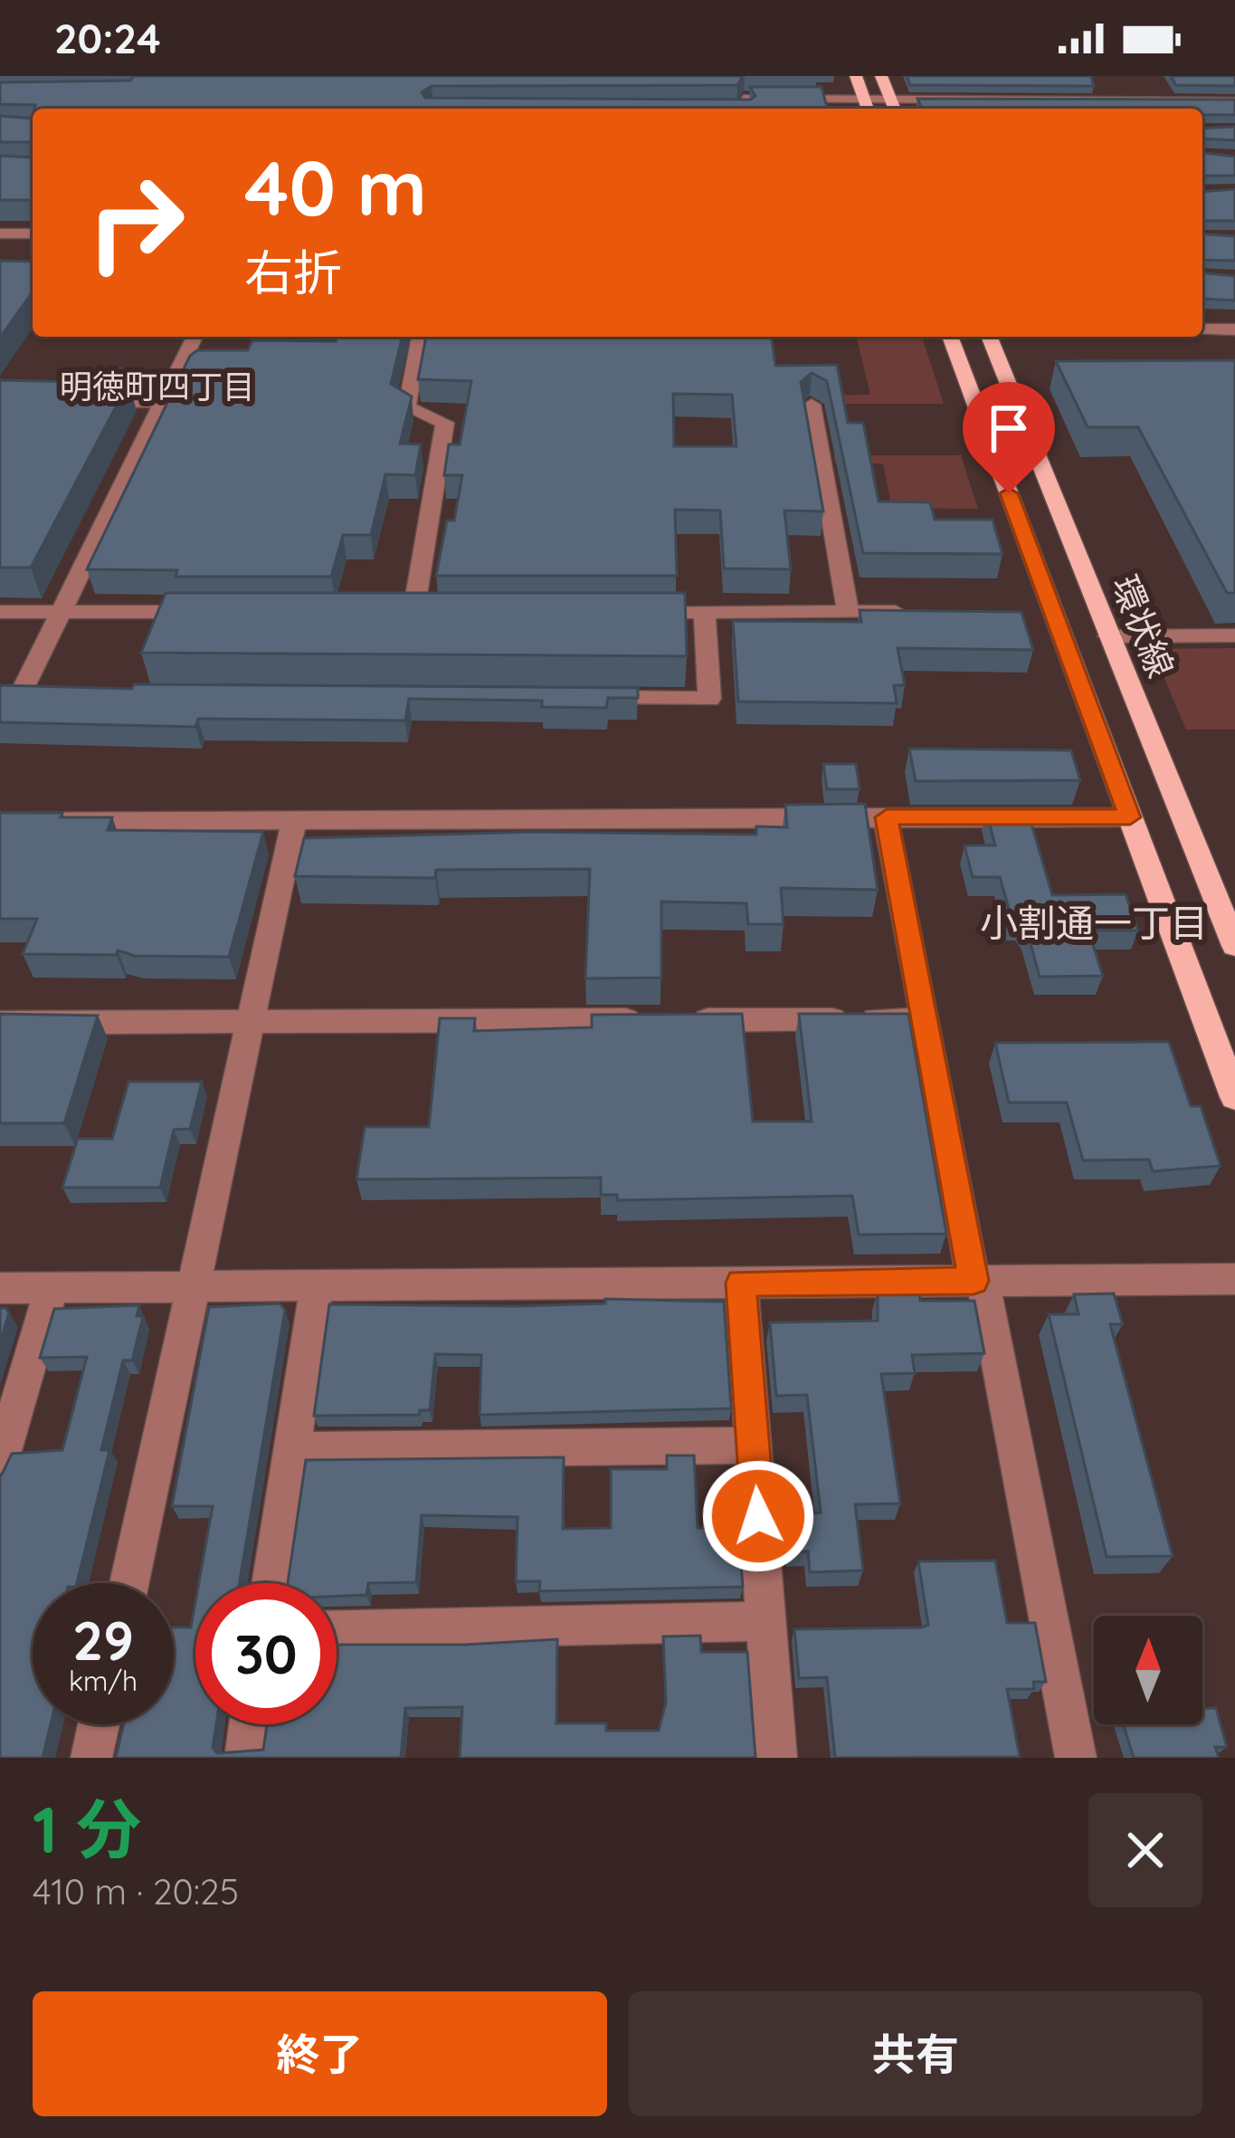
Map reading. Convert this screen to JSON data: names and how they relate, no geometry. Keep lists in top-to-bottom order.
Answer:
{
  "streets": {
    "main road": ["環状線"]
  },
  "districts": ["明徳町四丁目", "小割通一丁目"],
  "north": "top",
  "page": {
    "status": "20:24",
    "turn": ["40 m", "右折"],
    "speed": "29 km/h",
    "limit": "30",
    "heading": ["1 分", "410 m · 20:25"],
    "buttons": ["終了", "共有"]
  }
}
